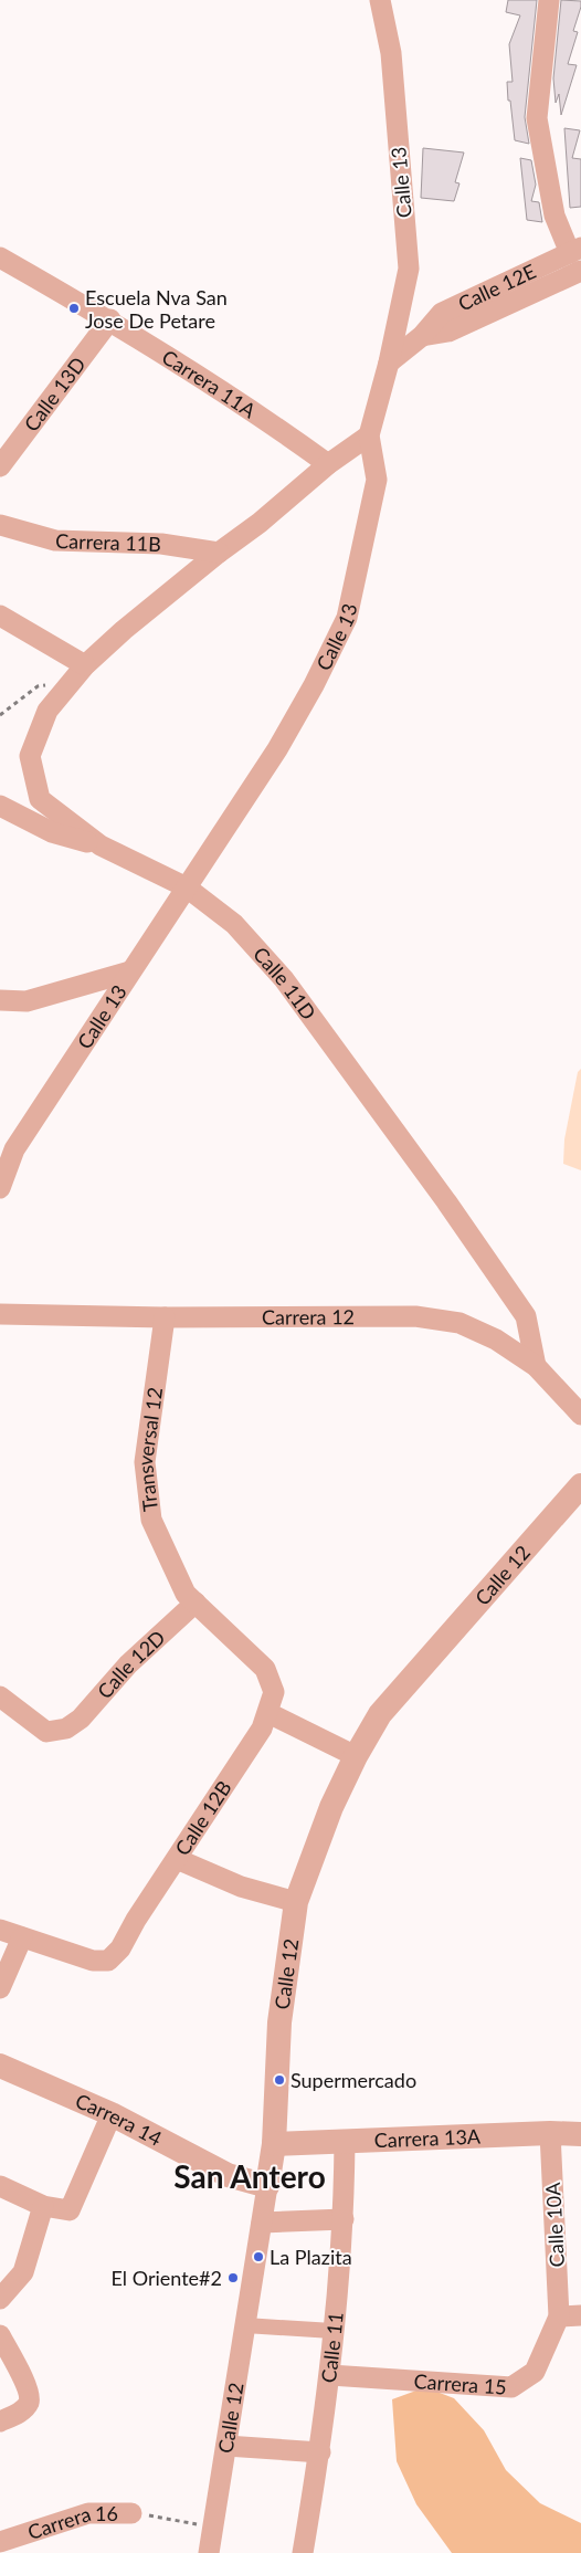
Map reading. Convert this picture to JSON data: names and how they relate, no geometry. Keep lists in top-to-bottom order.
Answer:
{
  "streets": {
    "street": [
      "Calle 13",
      "Calle 12E",
      "Carrera 11A",
      "Calle 13D",
      "Carrera 11B",
      "Calle 11D",
      "Carrera 12",
      "Transversal 12",
      "Calle 12",
      "Calle 12D",
      "Calle 12B",
      "Carrera 14",
      "Carrera 13A",
      "Calle 10A",
      "Calle 11",
      "Carrera 15",
      "Carrera 16"
    ]
  },
  "crossings": [
    ["Calle 13", "Calle 12E"],
    ["Calle 13", "Calle 11D"],
    ["Carrera 11A", "Calle 13D"],
    ["Carrera 11A", "Calle 11D"],
    ["Carrera 11B", "Calle 11D"],
    ["Calle 11D", "Carrera 12"],
    ["Carrera 12", "Transversal 12"],
    ["Transversal 12", "Calle 12D"],
    ["Transversal 12", "Calle 12B"],
    ["Calle 12", "Carrera 14"],
    ["Calle 12", "Carrera 13A"],
    ["Calle 12", "Carrera 16"],
    ["Carrera 13A", "Calle 10A"],
    ["Carrera 13A", "Calle 11"],
    ["Calle 10A", "Carrera 15"],
    ["Calle 11", "Carrera 15"]
  ],
  "districts": ["San Antero"],
  "places": [
    "Escuela Nva San Jose De Petare",
    "Supermercado",
    "La Plazita",
    "El Oriente#2"
  ]
}
